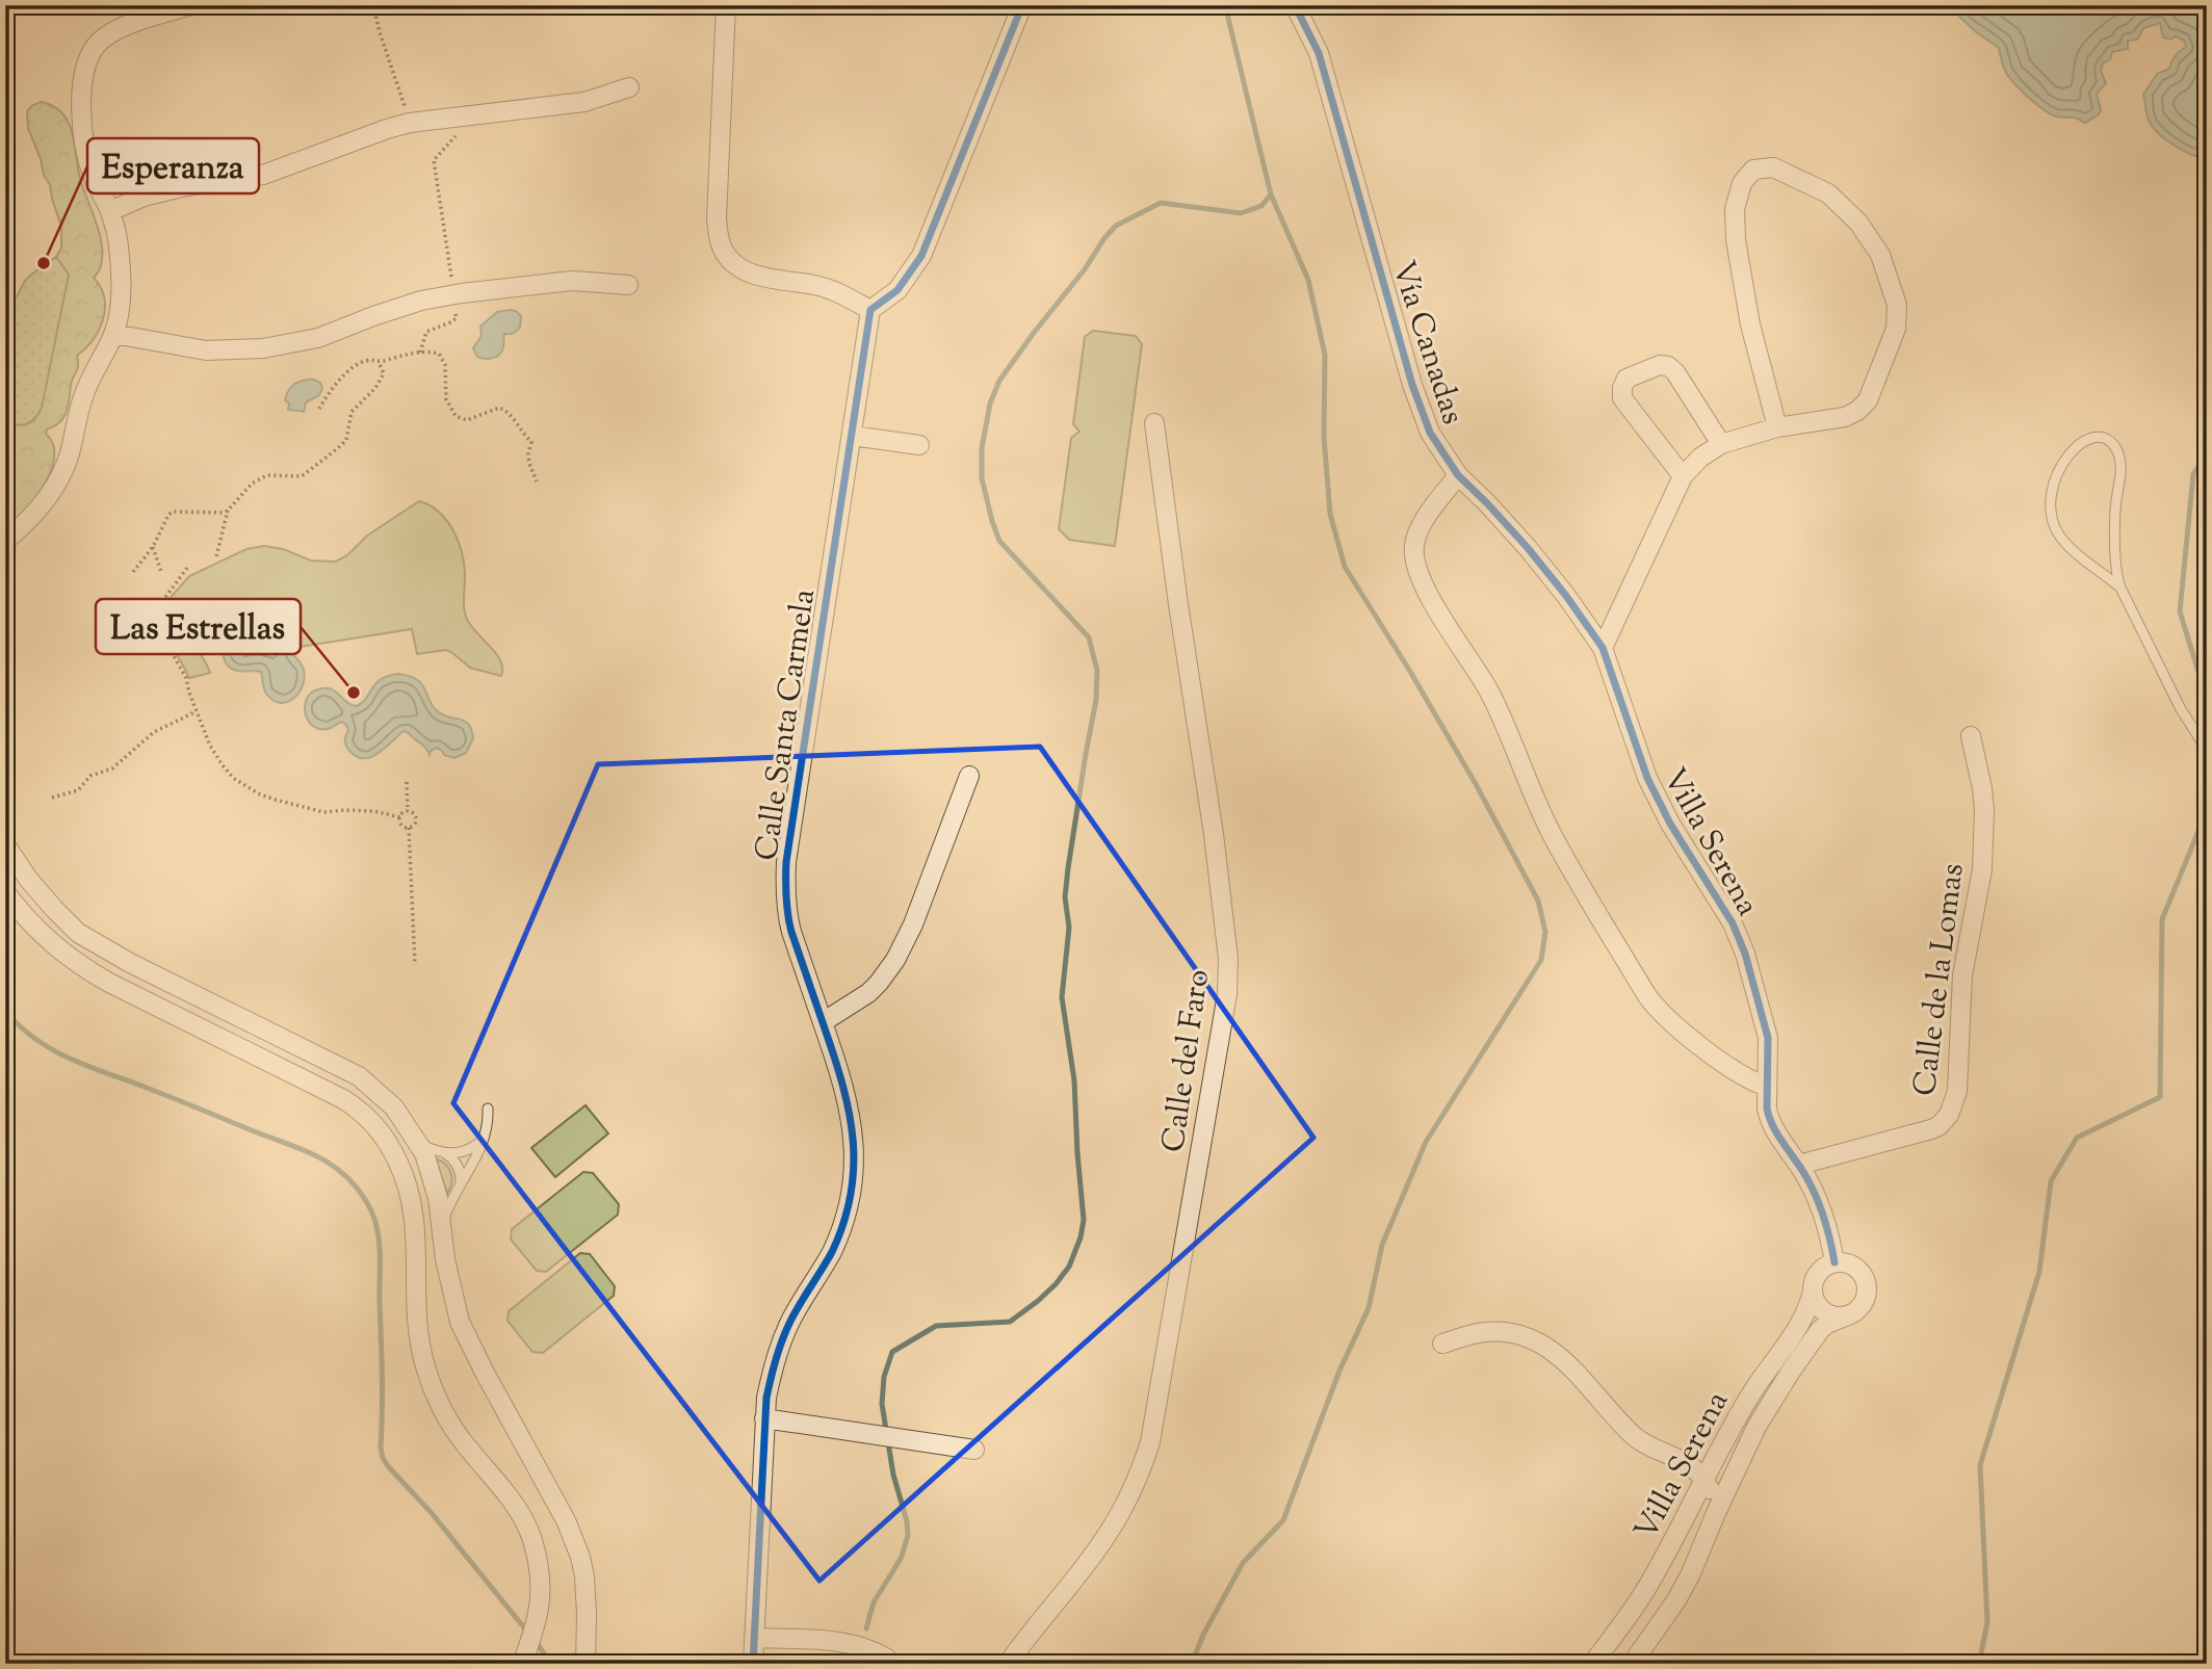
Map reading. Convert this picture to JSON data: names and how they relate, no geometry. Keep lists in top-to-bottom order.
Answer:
{
  "streets": {
    "street": [
      "Vía Canadas",
      "Calle Santa Carmela",
      "Villa Serena",
      "Calle de la Lomas",
      "Calle del Faro"
    ]
  },
  "crossings": [
    ["Vía Canadas", "Villa Serena"],
    ["Villa Serena", "Calle de la Lomas"]
  ],
  "places": ["Esperanza", "Las Estrellas"]
}
